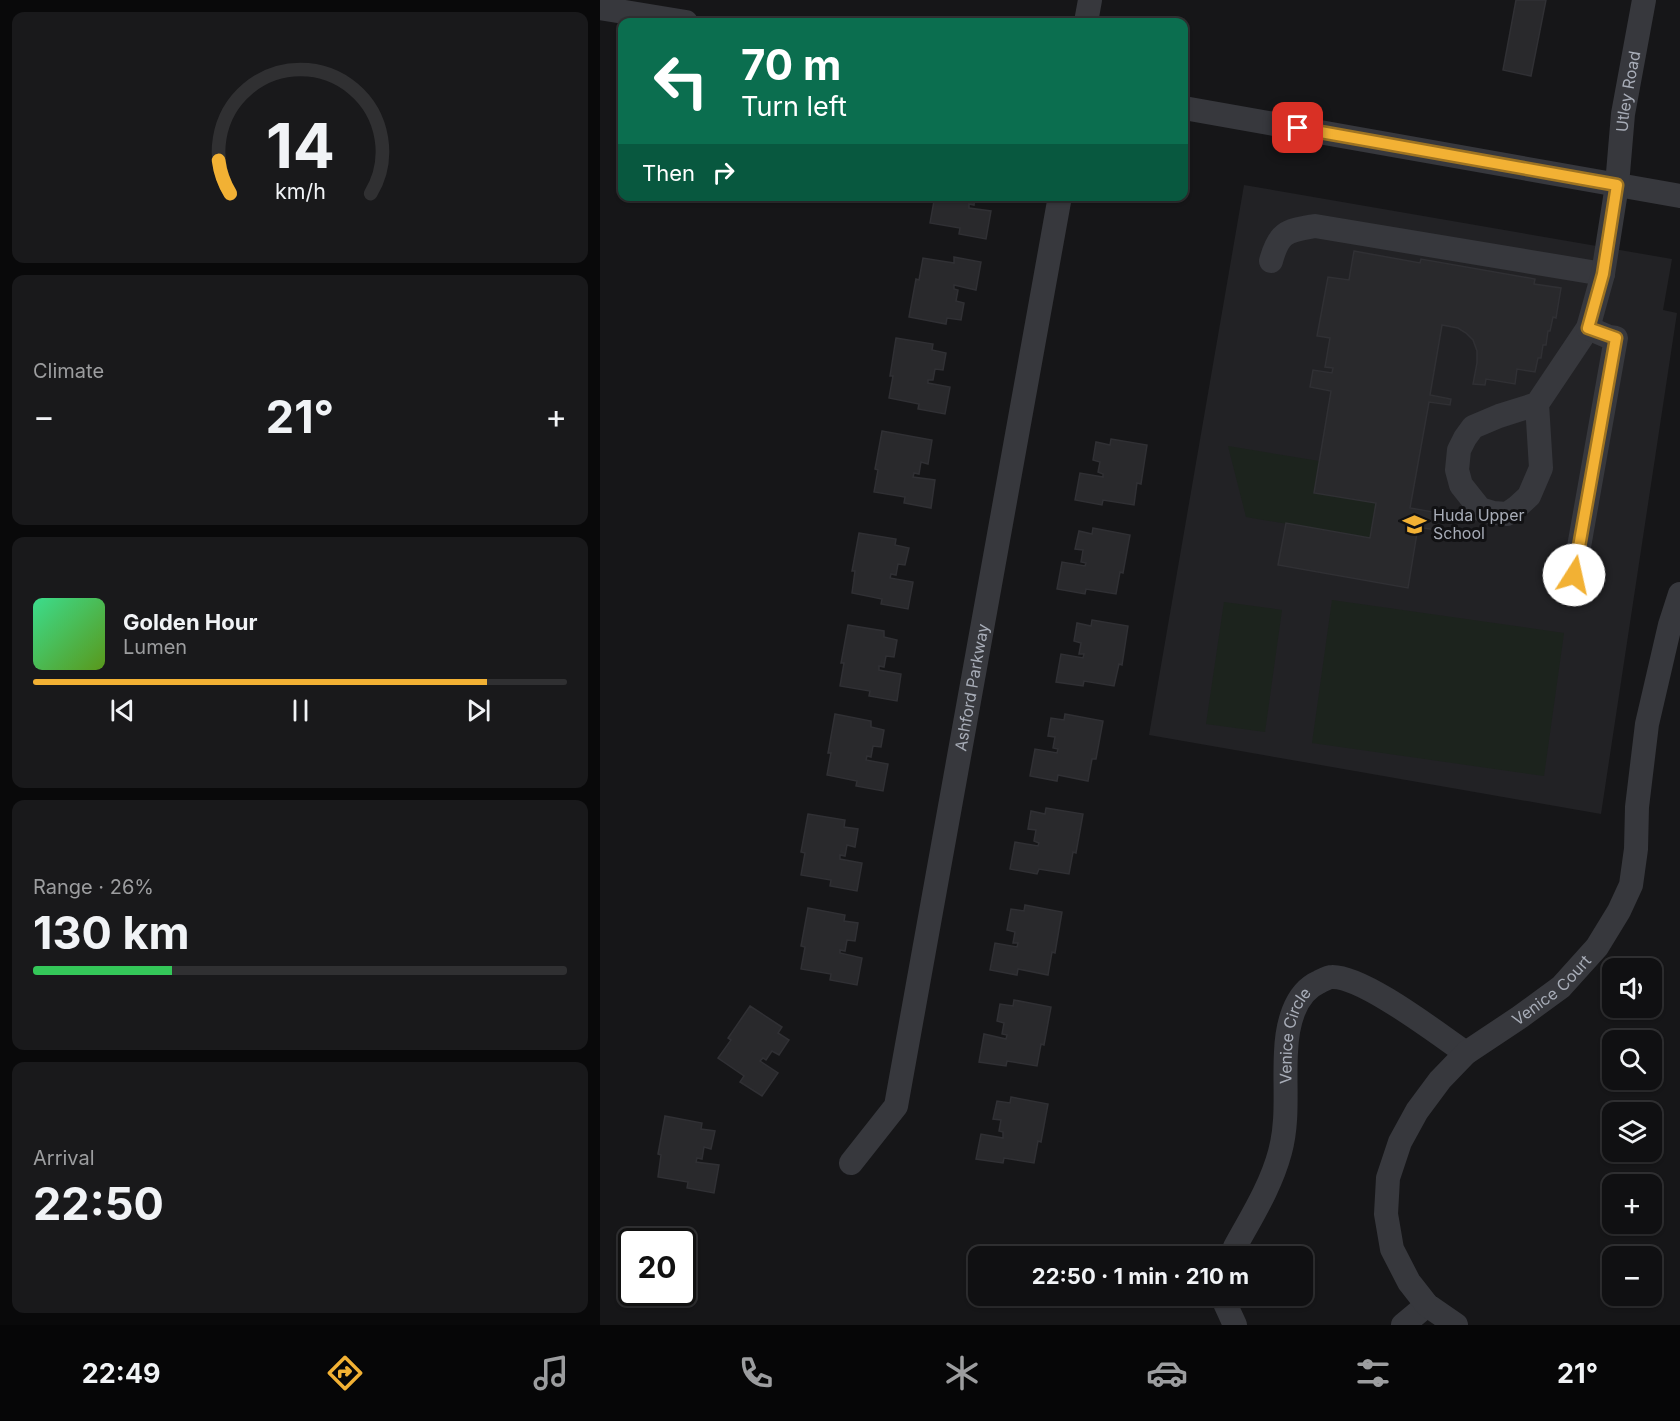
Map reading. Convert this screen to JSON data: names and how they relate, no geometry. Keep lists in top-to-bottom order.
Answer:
{
  "streets": {
    "street": [
      "Utley Road",
      "Ashford Parkway",
      "Venice Court",
      "Venice Circle"
    ]
  },
  "crossings": [
    ["Venice Court", "Venice Circle"]
  ],
  "places": {
    "school or university": ["Huda Upper School"]
  },
  "page": {
    "turn": ["70 m", "Turn left"],
    "then": "Then",
    "tile": [
      "Climate",
      ["Range · 26%", "130 km"],
      ["Arrival", "22:50"]
    ],
    "heat": ["−", "21°", "+"],
    "song": ["Golden Hour", "Lumen"],
    "map_buttons": ["+", "−"],
    "limit": "20",
    "trip": "22:50 · 1 min · 210 m",
    "tabs": ["22:49", "21°"],
    "gauge": ["14", "km/h"]
  }
}
